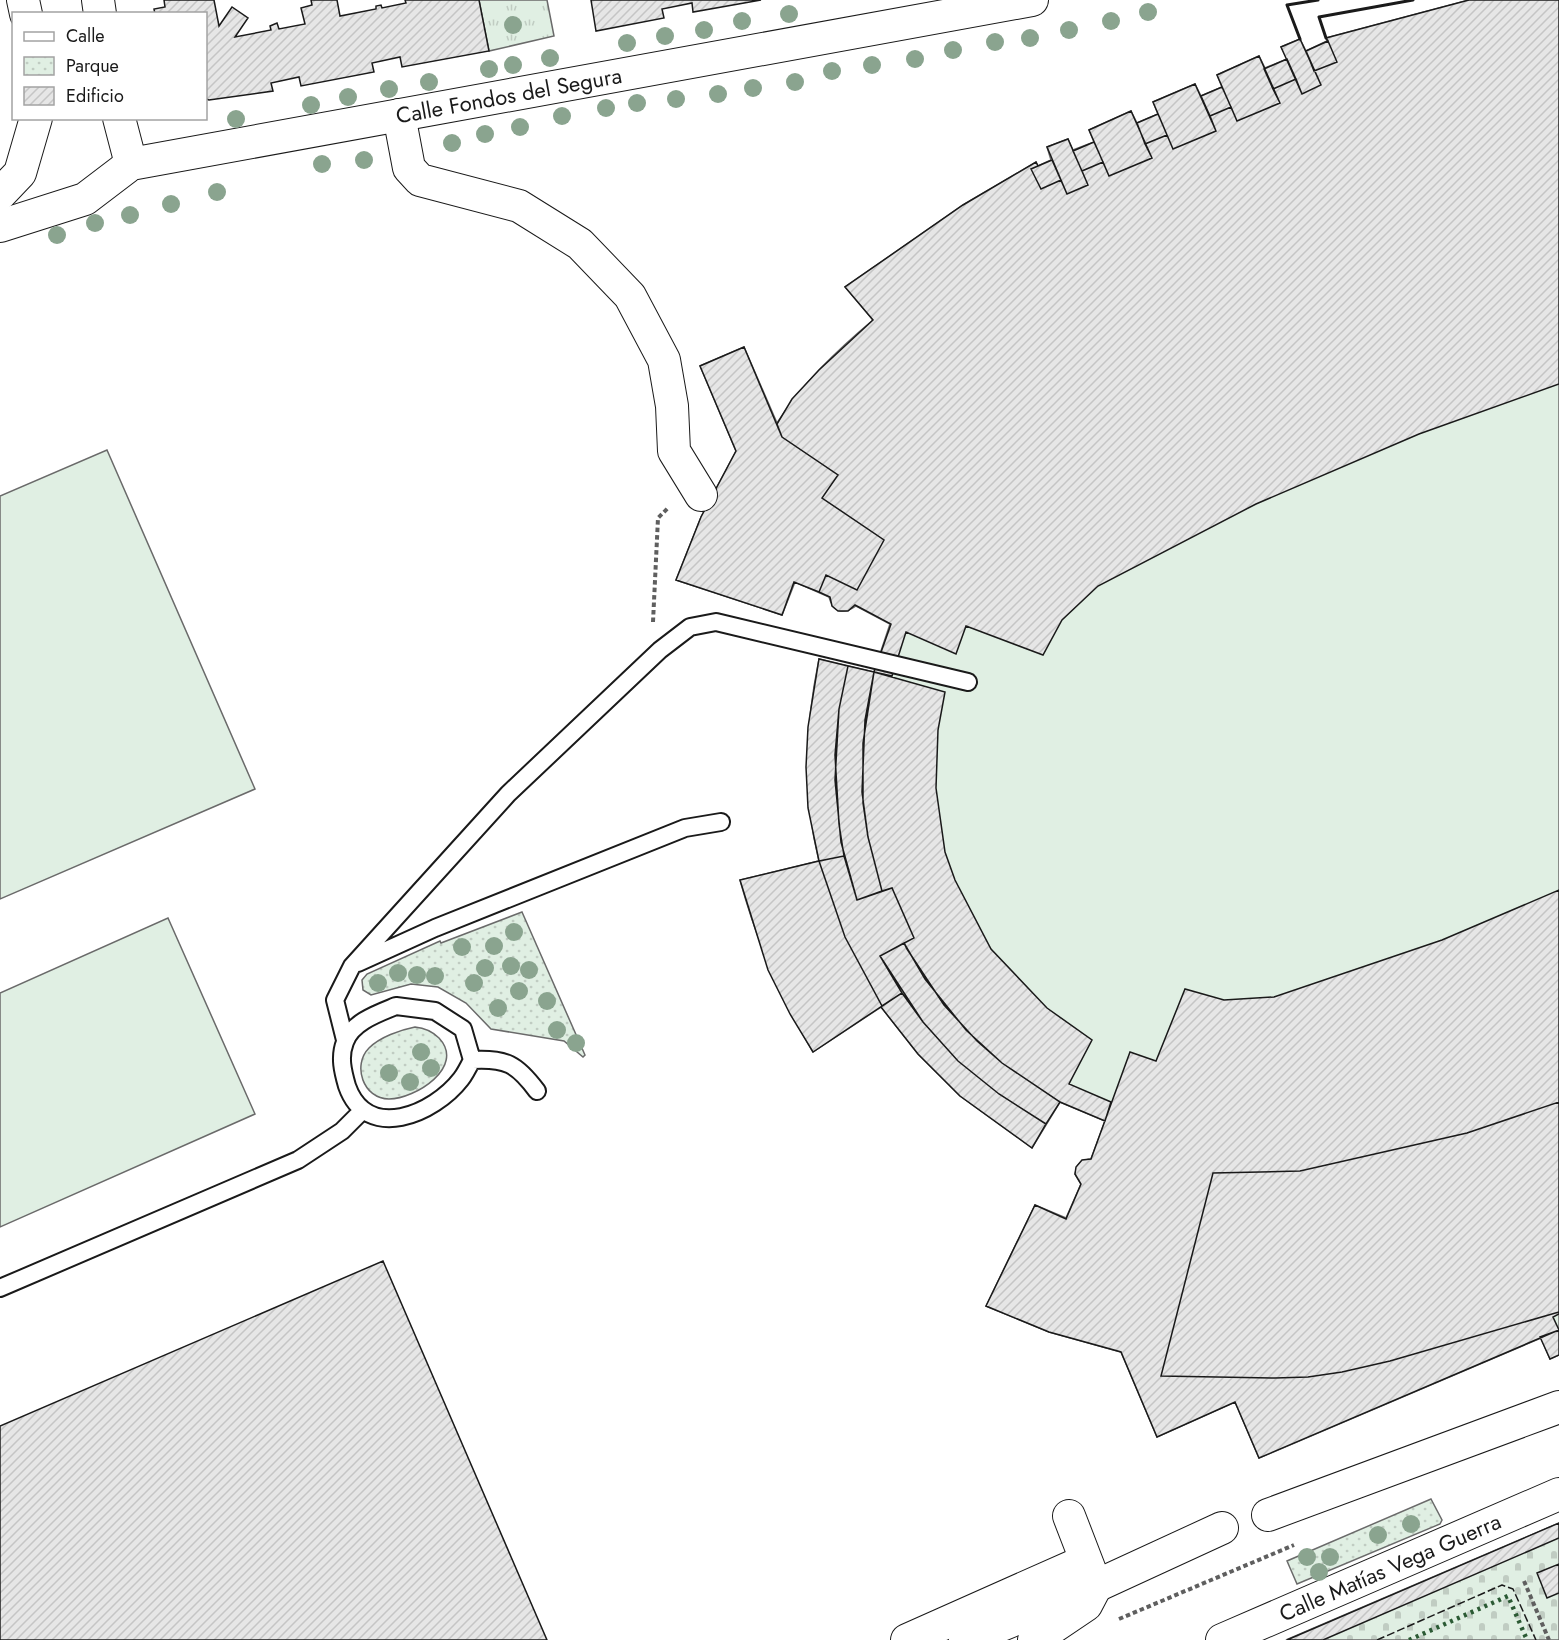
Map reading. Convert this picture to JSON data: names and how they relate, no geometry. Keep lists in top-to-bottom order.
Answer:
{
  "streets": {
    "street": ["Calle Fondos del Segura", "Calle Matías Vega Guerra"]
  },
  "legend": ["Calle", "Parque", "Edificio"]
}
